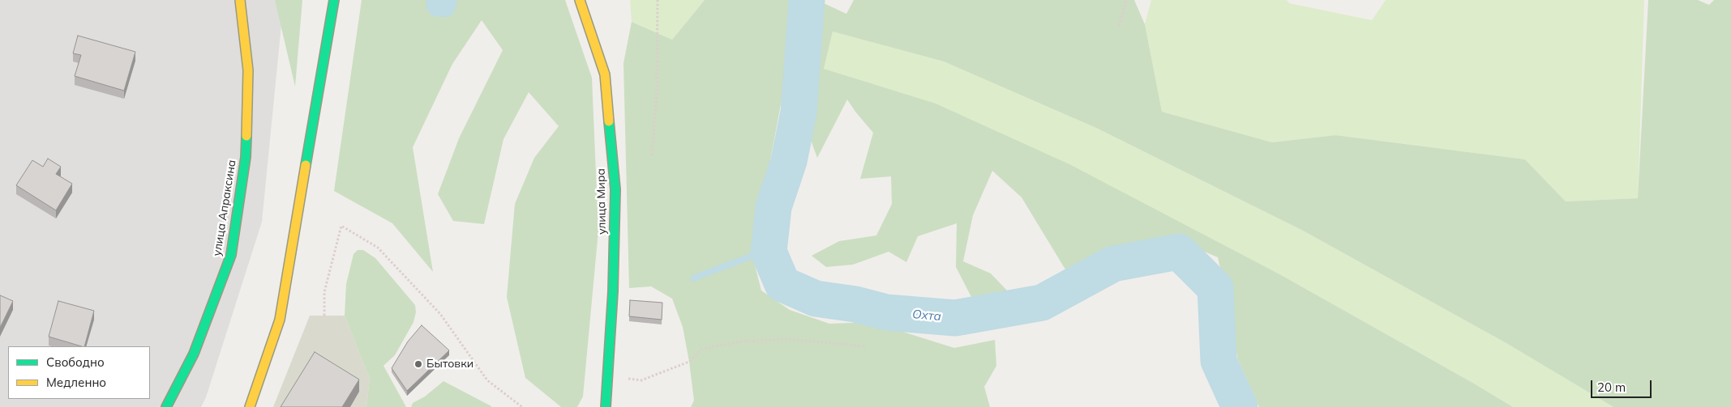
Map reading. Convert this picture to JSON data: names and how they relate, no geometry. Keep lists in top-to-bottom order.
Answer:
{
  "streets": {
    "street": ["улица Мира", "улица Апраксина"]
  },
  "water": ["Охта"],
  "places": ["Бытовки"],
  "legend": ["Свободно", "Медленно"],
  "scale_bar": "20 m"
}
